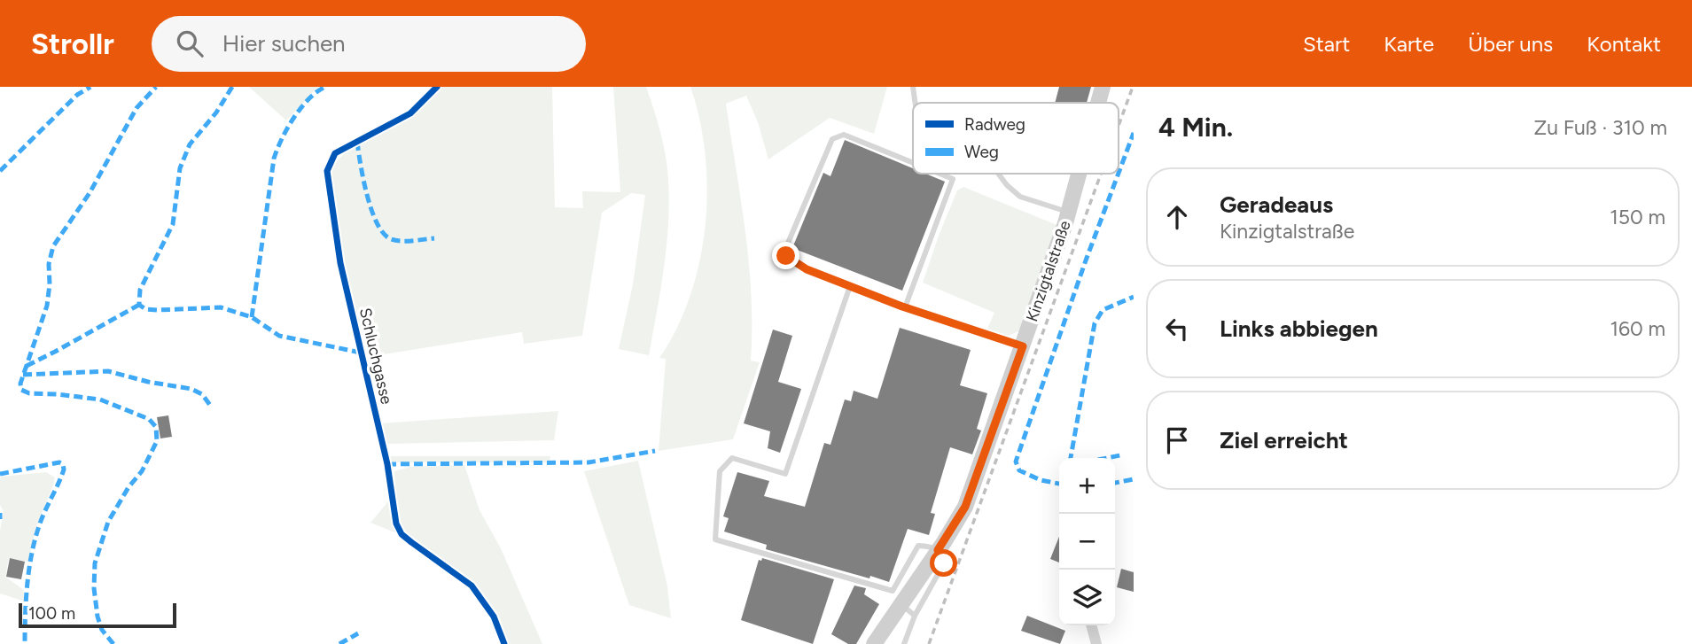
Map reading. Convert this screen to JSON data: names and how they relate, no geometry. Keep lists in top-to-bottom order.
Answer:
{
  "streets": {
    "main road": ["Kinzigtalstraße"],
    "lane": ["Schluchgasse"]
  },
  "legend": ["Radweg", "Weg"],
  "scale_bar": "100 m",
  "page": {
    "header": "Strollr",
    "search": "Hier suchen",
    "nav": [
      "Start",
      "Karte",
      "Über uns",
      "Kontakt"
    ],
    "heading": ["4 Min.", "Zu Fuß · 310 m"],
    "list": [
      ["Geradeaus", "Kinzigtalstraße", "150 m"],
      ["Links abbiegen", "160 m"],
      "Ziel erreicht"
    ],
    "map_buttons": ["+", "−"],
    "scale": "100 m"
  }
}
